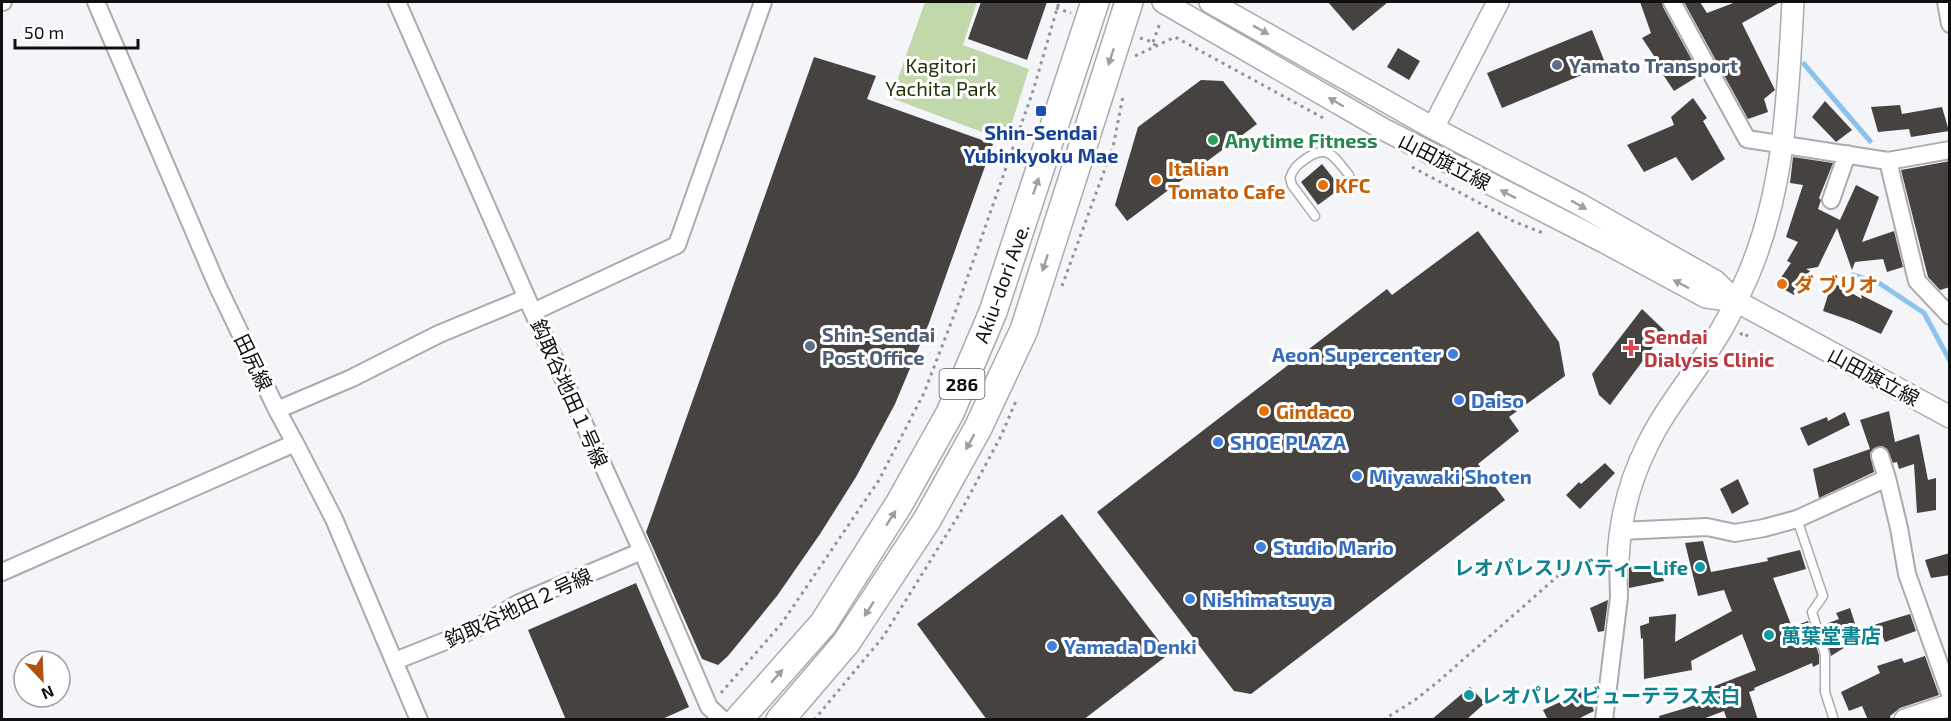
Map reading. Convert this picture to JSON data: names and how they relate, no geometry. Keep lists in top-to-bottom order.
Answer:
{
  "streets": {
    "highway": ["Akiu-dori Ave.", "286"],
    "street": [
      "山田旗立線",
      "田尻線",
      "鈎取谷地田１号線",
      "鈎取谷地田２号線"
    ]
  },
  "crossings": [
    ["田尻線", "鈎取谷地田２号線"],
    ["鈎取谷地田１号線", "鈎取谷地田２号線"]
  ],
  "parks": ["Kagitori Yachita Park"],
  "places": {
    "other": [
      "Yamato Transport",
      "Anytime Fitness",
      "Italian Tomato Cafe",
      "KFC",
      "ダ ブリオ",
      "Shin-Sendai Post Office",
      "Aeon Supercenter",
      "Daiso",
      "Gindaco",
      "SHOE PLAZA",
      "Miyawaki Shoten",
      "Studio Mario",
      "レオパレスリバティーLife",
      "Nishimatsuya",
      "萬葉堂書店",
      "Yamada Denki",
      "レオパレスビューテラス太白"
    ],
    "transit": ["Shin-Sendai Yubinkyoku Mae"],
    "health": ["Sendai Dialysis Clinic"]
  },
  "scale_bar": "50 m",
  "north": "bottom right"
}
